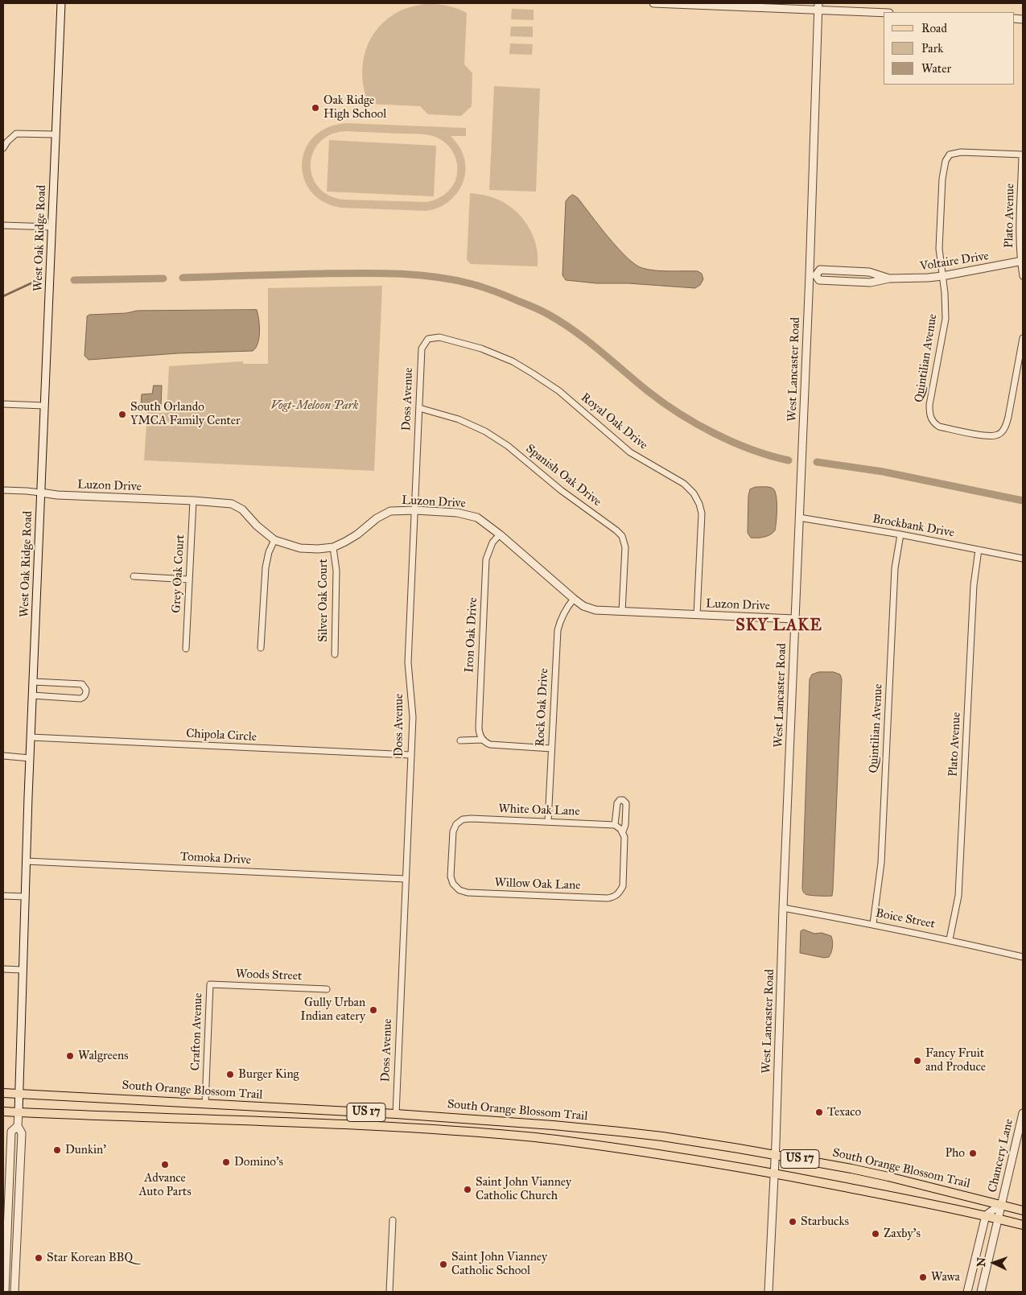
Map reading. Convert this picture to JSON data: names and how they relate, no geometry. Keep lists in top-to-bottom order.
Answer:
{
  "streets": {
    "main road": ["South Orange Blossom Trail", "US 17"],
    "street": [
      "Plato Avenue",
      "West Oak Ridge Road",
      "Voltaire Drive",
      "Quintilian Avenue",
      "West Lancaster Road",
      "Doss Avenue",
      "Royal Oak Drive",
      "Spanish Oak Drive",
      "Luzon Drive",
      "Brockbank Drive",
      "Grey Oak Court",
      "Silver Oak Court",
      "Iron Oak Drive",
      "Rock Oak Drive",
      "Chipola Circle",
      "White Oak Lane",
      "Tomoka Drive",
      "Willow Oak Lane",
      "Boice Street",
      "Woods Street",
      "Crafton Avenue",
      "Chancery Lane"
    ]
  },
  "crossings": [
    ["Plato Avenue", "Voltaire Drive"],
    ["Plato Avenue", "Quintilian Avenue"],
    ["Plato Avenue", "Brockbank Drive"],
    ["Plato Avenue", "Boice Street"],
    ["West Oak Ridge Road", "Luzon Drive"],
    ["West Oak Ridge Road", "Chipola Circle"],
    ["West Oak Ridge Road", "Tomoka Drive"],
    ["West Oak Ridge Road", "South Orange Blossom Trail"],
    ["Voltaire Drive", "Quintilian Avenue"],
    ["Voltaire Drive", "West Lancaster Road"],
    ["Quintilian Avenue", "Brockbank Drive"],
    ["Quintilian Avenue", "Boice Street"],
    ["West Lancaster Road", "Luzon Drive"],
    ["West Lancaster Road", "Brockbank Drive"],
    ["West Lancaster Road", "Boice Street"],
    ["West Lancaster Road", "South Orange Blossom Trail"],
    ["Doss Avenue", "Royal Oak Drive"],
    ["Doss Avenue", "Spanish Oak Drive"],
    ["Doss Avenue", "Luzon Drive"],
    ["Doss Avenue", "Chipola Circle"],
    ["Doss Avenue", "Tomoka Drive"],
    ["Doss Avenue", "South Orange Blossom Trail"],
    ["Royal Oak Drive", "Luzon Drive"],
    ["Spanish Oak Drive", "Luzon Drive"],
    ["Luzon Drive", "Grey Oak Court"],
    ["Luzon Drive", "Silver Oak Court"],
    ["Luzon Drive", "Iron Oak Drive"],
    ["Luzon Drive", "Rock Oak Drive"],
    ["Rock Oak Drive", "White Oak Lane"],
    ["White Oak Lane", "Willow Oak Lane"],
    ["Woods Street", "Crafton Avenue"],
    ["Crafton Avenue", "South Orange Blossom Trail"],
    ["South Orange Blossom Trail", "Chancery Lane"]
  ],
  "districts": ["SKY LAKE"],
  "parks": ["Vogt-Meloon Park"],
  "places": [
    "Oak Ridge High School",
    "South Orlando YMCA Family Center",
    "Gully Urban Indian eatery",
    "Walgreens",
    "Fancy Fruit and Produce",
    "Burger King",
    "Texaco",
    "Dunkin'",
    "Pho",
    "Domino's",
    "Advance Auto Parts",
    "Saint John Vianney Catholic Church",
    "Starbucks",
    "Zaxby's",
    "Star Korean BBQ",
    "Saint John Vianney Catholic School",
    "Wawa"
  ],
  "legend": ["Road", "Park", "Water"],
  "north": "left"
}
